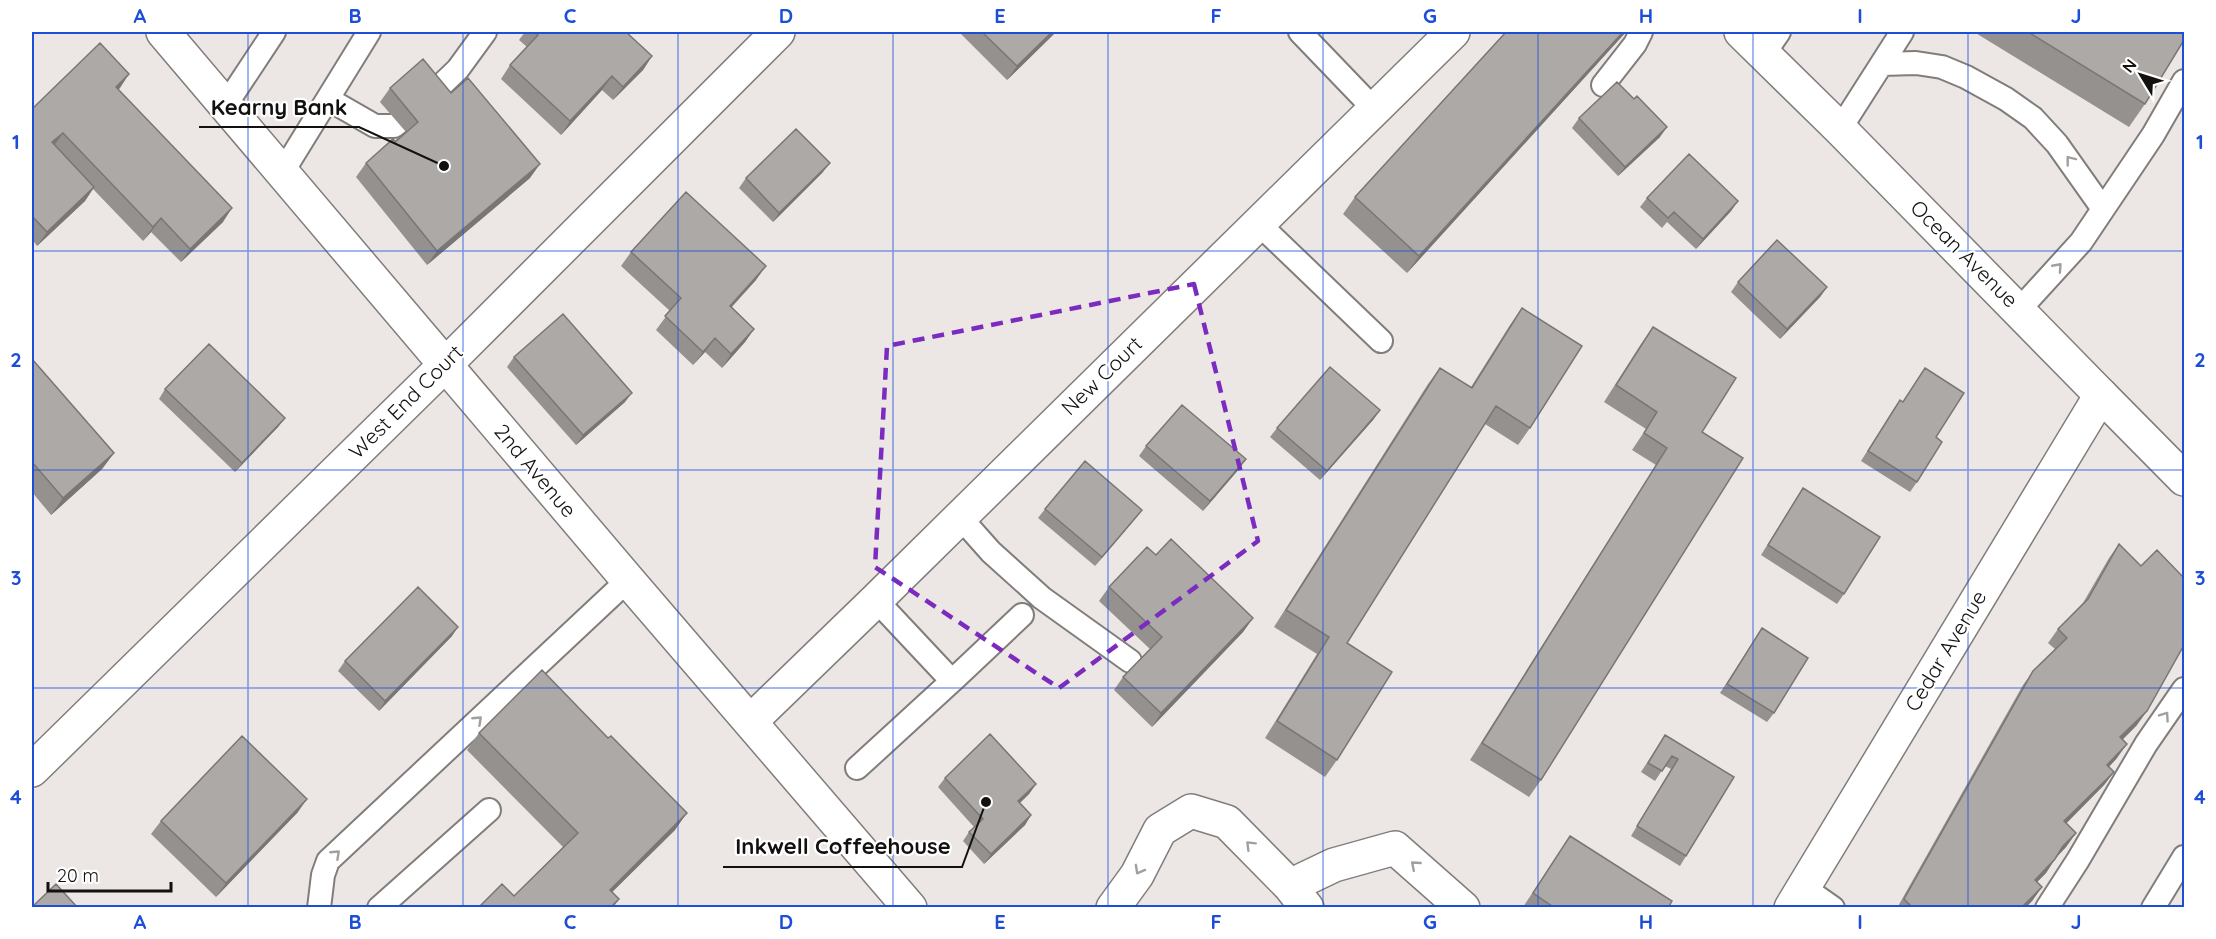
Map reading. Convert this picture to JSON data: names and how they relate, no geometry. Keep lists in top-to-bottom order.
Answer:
{
  "streets": {
    "street": [
      "Ocean Avenue",
      "New Court",
      "West End Court",
      "2nd Avenue",
      "Cedar Avenue"
    ]
  },
  "crossings": [
    ["Ocean Avenue", "Cedar Avenue"],
    ["New Court", "2nd Avenue"],
    ["West End Court", "2nd Avenue"]
  ],
  "places": ["Kearny Bank", "Inkwell Coffeehouse"],
  "scale_bar": "20 m",
  "north": "top left",
  "grid": {
    "columns": [
      "A",
      "B",
      "C",
      "D",
      "E",
      "F",
      "G",
      "H",
      "I",
      "J"
    ],
    "rows": [
      "1",
      "2",
      "3",
      "4"
    ]
  }
}
